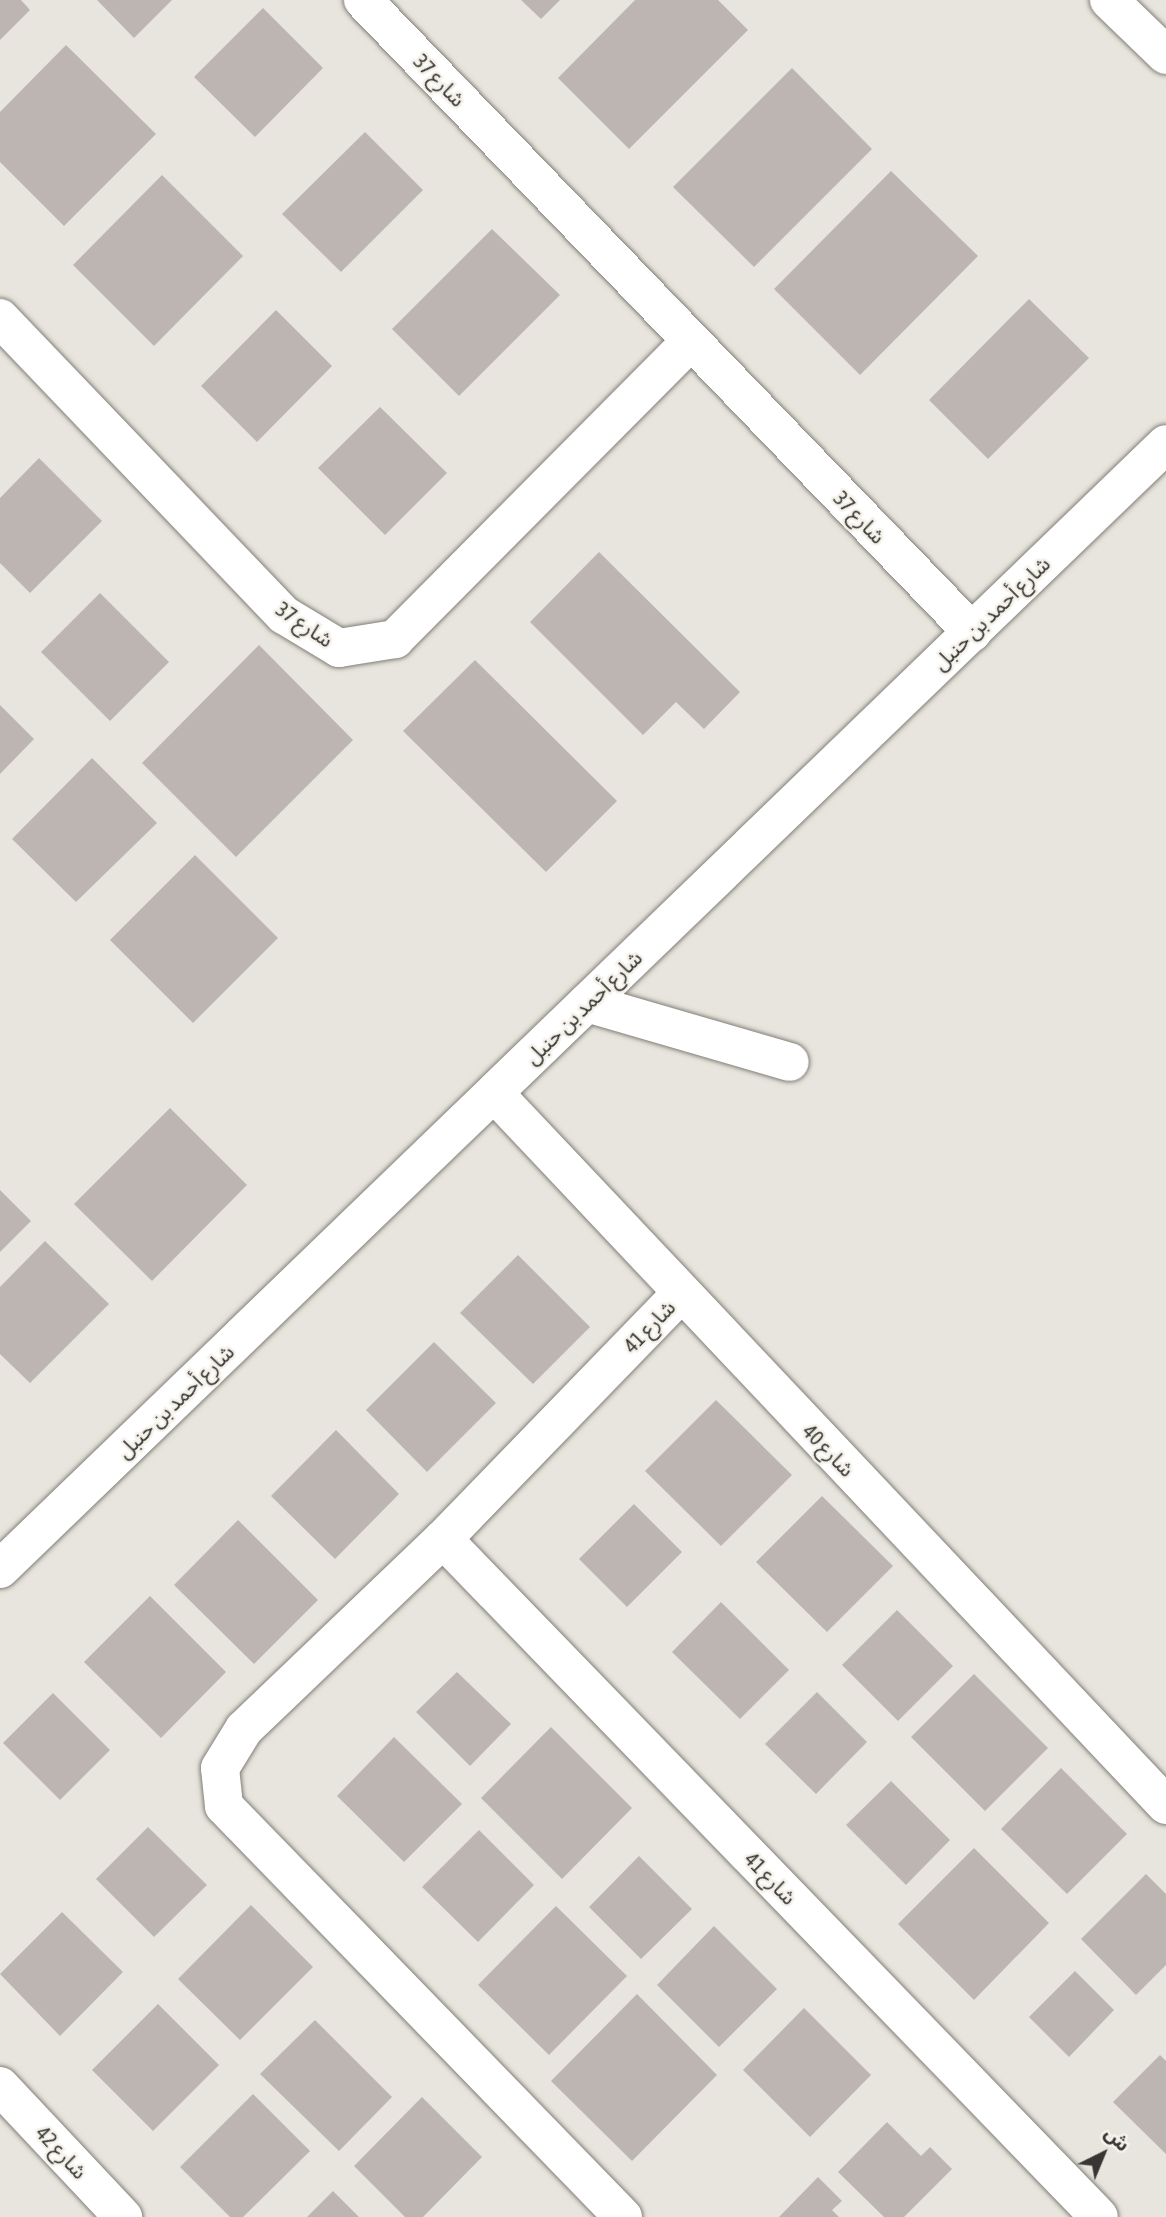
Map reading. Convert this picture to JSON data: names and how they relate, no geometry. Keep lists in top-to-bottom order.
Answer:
{
  "streets": {
    "street": [
      "شارع 37",
      "شارع أحمد بن حنبل",
      "شارع 41",
      "شارع 40",
      "شارع 42"
    ]
  },
  "crossings": [
    ["شارع 37", "شارع أحمد بن حنبل"],
    ["شارع أحمد بن حنبل", "شارع 40"],
    ["شارع 41", "شارع 40"]
  ],
  "north": "top right"
}
